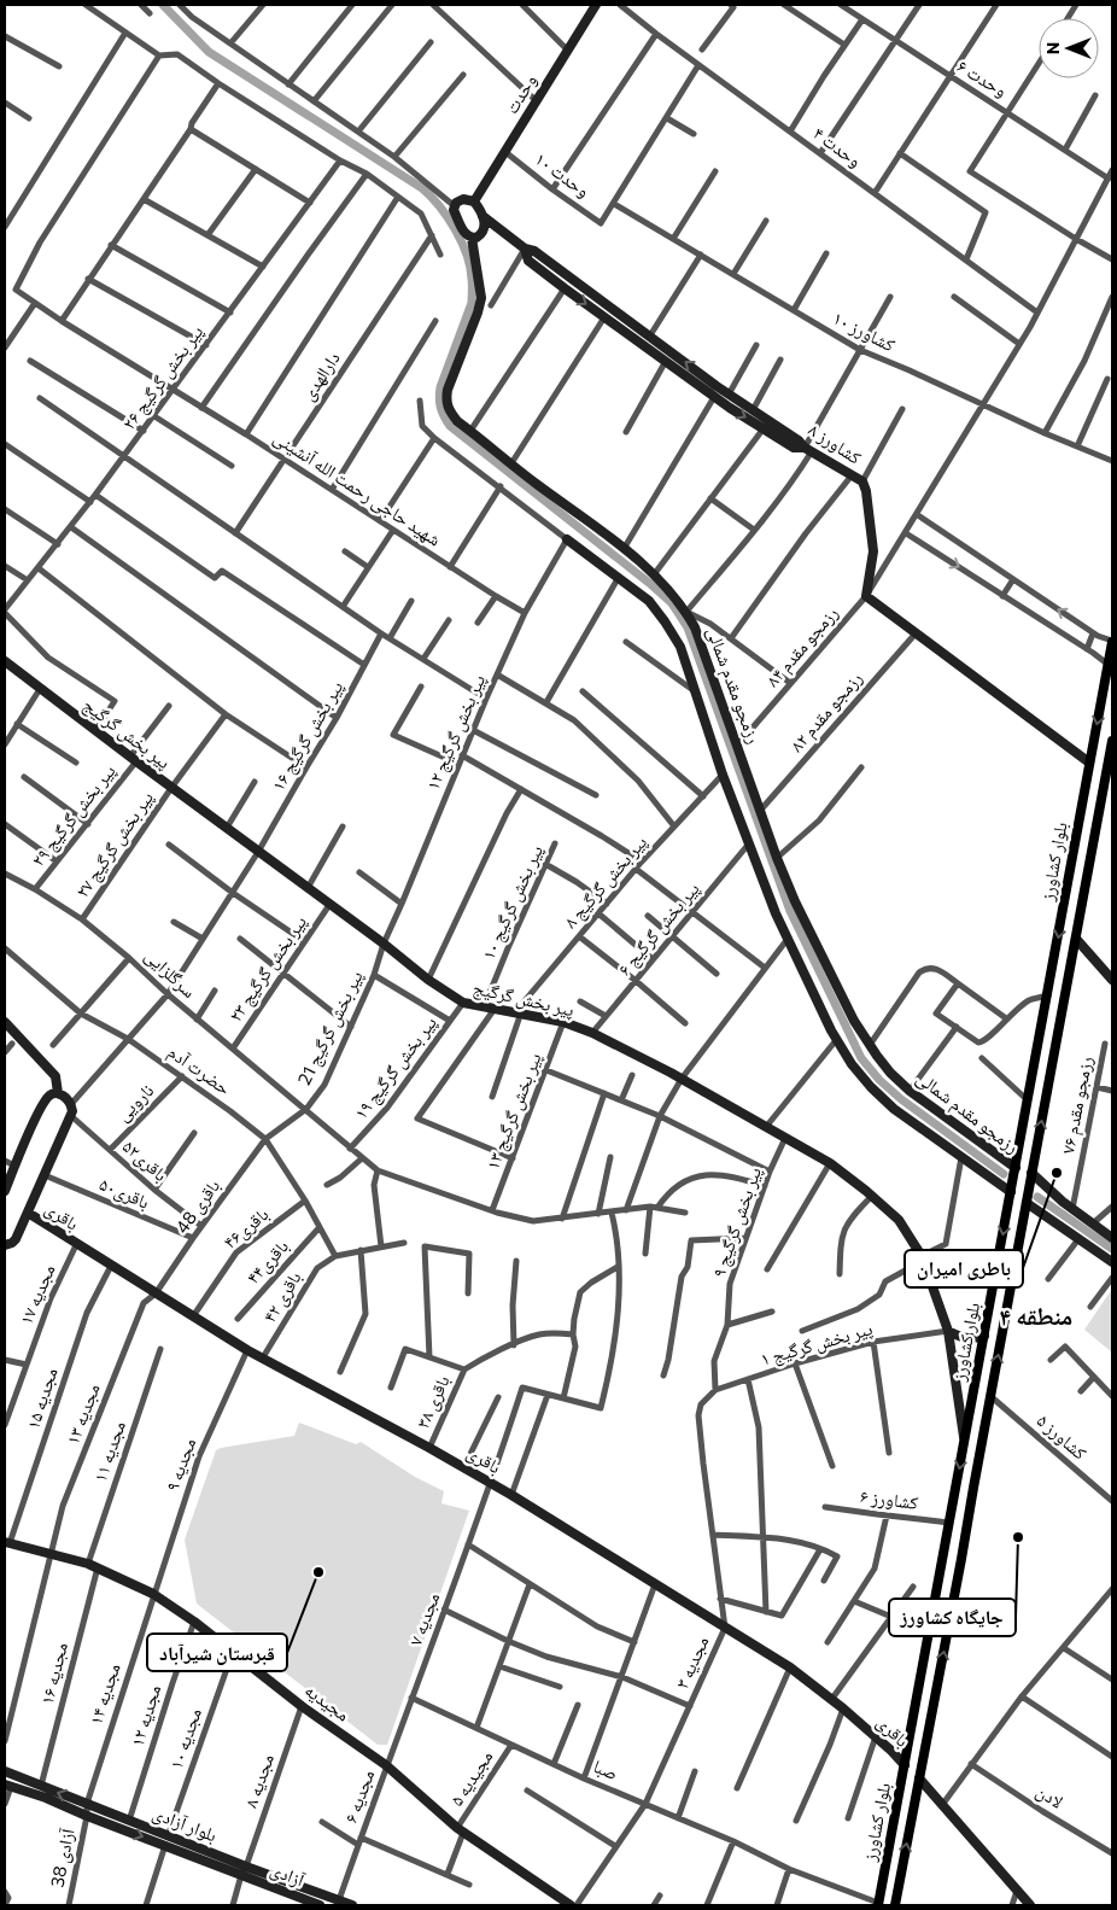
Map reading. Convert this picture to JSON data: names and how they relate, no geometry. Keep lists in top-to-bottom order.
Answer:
{
  "streets": {
    "main road": ["بلوار کشاورز"],
    "street": [
      "وحدت ۶",
      "وحدت",
      "وحدت ۴",
      "وحدت ۱۰",
      "کشاورز ۱۰",
      "دارالهدی",
      "پیر بخش گرگیج ۲۶",
      "کشاورز ۸",
      "شهید حاجی رحمت الله آنشینی",
      "رزمجو مقدم ۸۴",
      "رزمجو مقدم شمالی",
      "رزمجو مقدم ۸۲",
      "پیر بخش گرگیج ۱۲",
      "پیر بخش گرگیج",
      "پیر بخش گرگیج ۱۶",
      "پیر بخش گرگیج ۲۹",
      "پیر بخش گرگیج ۲۷",
      "پیر بخش گرگیج ۸",
      "پیر بخش گرگیج ۱۰",
      "پیر بخش گرگیج ۶",
      "پیر بخش گرگیج ۲۳",
      "سرگلزایی",
      "پیر بخش گرگیج 21",
      "پیر بخش گرگیج ۱۹",
      "حضرت آدم",
      "نارویی",
      "رزمجو مقدم ۷۶",
      "پیر بخش گرگیج ۱۳",
      "باقری۵۲",
      "باقری۵۰",
      "باقری 48",
      "باقری",
      "پیر بخش گرگیج ۹",
      "باقری۴۶",
      "باقری۴۴",
      "مجدیه ۱۷",
      "باقری ۴۲",
      "پیر بخش گرگیج ۱",
      "مجدیه ۱۵",
      "باقری ۳۸",
      "مجدیه ۱۳",
      "کشاورز ۵",
      "مجدیه ۱۱",
      "مجدیه ۹",
      "کشاورز ۶",
      "مجدیه ۷",
      "مجدیه ۳",
      "مجدیه ۱۶",
      "مجدیه ۱۴",
      "مجیدیه",
      "مجدیه ۱۲",
      "مجدیه ۱۰",
      "صبا",
      "مجیدیه ۵",
      "مجدیه ۸",
      "مجدیه ۶",
      "لادن",
      "بلوار آزادی",
      "آزادی 38",
      "آزادی"
    ]
  },
  "crossings": [
    ["وحدت ۶", "رزمجو مقدم ۸۴"],
    ["وحدت", "وحدت ۱۰"],
    ["وحدت", "رزمجو مقدم شمالی"],
    ["وحدت ۴", "رزمجو مقدم ۸۴"],
    ["وحدت ۱۰", "کشاورز ۱۰"],
    ["کشاورز ۱۰", "رزمجو مقدم ۸۴"],
    ["دارالهدی", "شهید حاجی رحمت الله آنشینی"],
    ["پیر بخش گرگیج ۲۶", "شهید حاجی رحمت الله آنشینی"],
    ["کشاورز ۸", "رزمجو مقدم ۸۴"],
    ["شهید حاجی رحمت الله آنشینی", "پیر بخش گرگیج ۱۲"],
    ["رزمجو مقدم ۸۴", "رزمجو مقدم شمالی"],
    ["رزمجو مقدم شمالی", "رزمجو مقدم ۸۲"],
    ["رزمجو مقدم شمالی", "بلوار کشاورز"],
    ["پیر بخش گرگیج ۱۲", "پیر بخش گرگیج"],
    ["پیر بخش گرگیج ۱۲", "پیر بخش گرگیج 21"],
    ["پیر بخش گرگیج", "پیر بخش گرگیج ۱۶"],
    ["پیر بخش گرگیج", "پیر بخش گرگیج ۲۹"],
    ["پیر بخش گرگیج", "پیر بخش گرگیج ۲۷"],
    ["پیر بخش گرگیج", "بلوار کشاورز"],
    ["پیر بخش گرگیج", "پیر بخش گرگیج ۸"],
    ["پیر بخش گرگیج", "پیر بخش گرگیج ۱۰"],
    ["پیر بخش گرگیج", "پیر بخش گرگیج ۶"],
    ["پیر بخش گرگیج", "پیر بخش گرگیج ۲۳"],
    ["پیر بخش گرگیج", "پیر بخش گرگیج 21"],
    ["پیر بخش گرگیج", "پیر بخش گرگیج ۱۹"],
    ["پیر بخش گرگیج", "پیر بخش گرگیج ۱۳"],
    ["پیر بخش گرگیج", "پیر بخش گرگیج ۹"],
    ["پیر بخش گرگیج", "پیر بخش گرگیج ۱"],
    ["پیر بخش گرگیج ۱۶", "سرگلزایی"],
    ["پیر بخش گرگیج ۱۶", "حضرت آدم"],
    ["پیر بخش گرگیج ۲۹", "سرگلزایی"],
    ["پیر بخش گرگیج ۲۷", "سرگلزایی"],
    ["بلوار کشاورز", "باقری"],
    ["بلوار کشاورز", "کشاورز ۵"],
    ["بلوار کشاورز", "کشاورز ۶"],
    ["بلوار کشاورز", "صبا"],
    ["پیر بخش گرگیج ۲۳", "سرگلزایی"],
    ["سرگلزایی", "پیر بخش گرگیج 21"],
    ["سرگلزایی", "پیر بخش گرگیج ۱۹"],
    ["سرگلزایی", "پیر بخش گرگیج ۱۳"],
    ["پیر بخش گرگیج 21", "حضرت آدم"],
    ["پیر بخش گرگیج 21", "باقری 48"],
    ["حضرت آدم", "نارویی"],
    ["حضرت آدم", "باقری 48"],
    ["حضرت آدم", "باقری۴۶"],
    ["حضرت آدم", "باقری۴۴"],
    ["حضرت آدم", "باقری ۴۲"],
    ["نارویی", "باقری۵۲"],
    ["باقری۵۲", "باقری 48"],
    ["باقری۵۰", "باقری 48"],
    ["باقری 48", "باقری"],
    ["باقری 48", "مجدیه ۱۳"],
    ["باقری", "باقری۴۶"],
    ["باقری", "مجدیه ۱۷"],
    ["باقری", "باقری ۴۲"],
    ["باقری", "مجدیه ۱۵"],
    ["باقری", "باقری ۳۸"],
    ["باقری", "مجدیه ۱۳"],
    ["باقری", "مجدیه ۹"],
    ["باقری", "مجدیه ۷"],
    ["باقری", "مجدیه ۳"],
    ["پیر بخش گرگیج ۹", "پیر بخش گرگیج ۱"],
    ["پیر بخش گرگیج ۱", "مجدیه ۳"],
    ["مجدیه ۱۵", "مجیدیه"],
    ["مجدیه ۱۳", "مجیدیه"],
    ["مجدیه ۱۱", "مجیدیه"],
    ["مجدیه ۹", "مجدیه ۱۴"],
    ["مجدیه ۹", "مجیدیه"],
    ["مجدیه ۷", "مجیدیه"],
    ["مجدیه ۷", "صبا"],
    ["مجدیه ۷", "مجدیه ۶"],
    ["مجدیه ۳", "صبا"],
    ["مجدیه ۱۶", "مجیدیه"],
    ["مجدیه ۱۶", "بلوار آزادی"],
    ["مجدیه ۱۴", "مجیدیه"],
    ["مجدیه ۱۴", "بلوار آزادی"],
    ["مجدیه ۱۴", "آزادی 38"],
    ["مجیدیه", "مجدیه ۱۲"],
    ["مجیدیه", "مجدیه ۱۰"],
    ["مجیدیه", "مجیدیه ۵"],
    ["مجیدیه", "مجدیه ۸"],
    ["مجیدیه", "مجدیه ۶"],
    ["مجدیه ۱۲", "بلوار آزادی"],
    ["مجدیه ۱۰", "بلوار آزادی"],
    ["صبا", "مجیدیه ۵"],
    ["مجدیه ۸", "بلوار آزادی"],
    ["مجدیه ۸", "آزادی"],
    ["مجدیه ۶", "بلوار آزادی"],
    ["بلوار آزادی", "آزادی 38"],
    ["بلوار آزادی", "آزادی"]
  ],
  "districts": ["منطقه ۴"],
  "places": ["باطری امیران", "جایگاه کشاورز", "قبرستان شیرآباد"],
  "north": "left"
}
